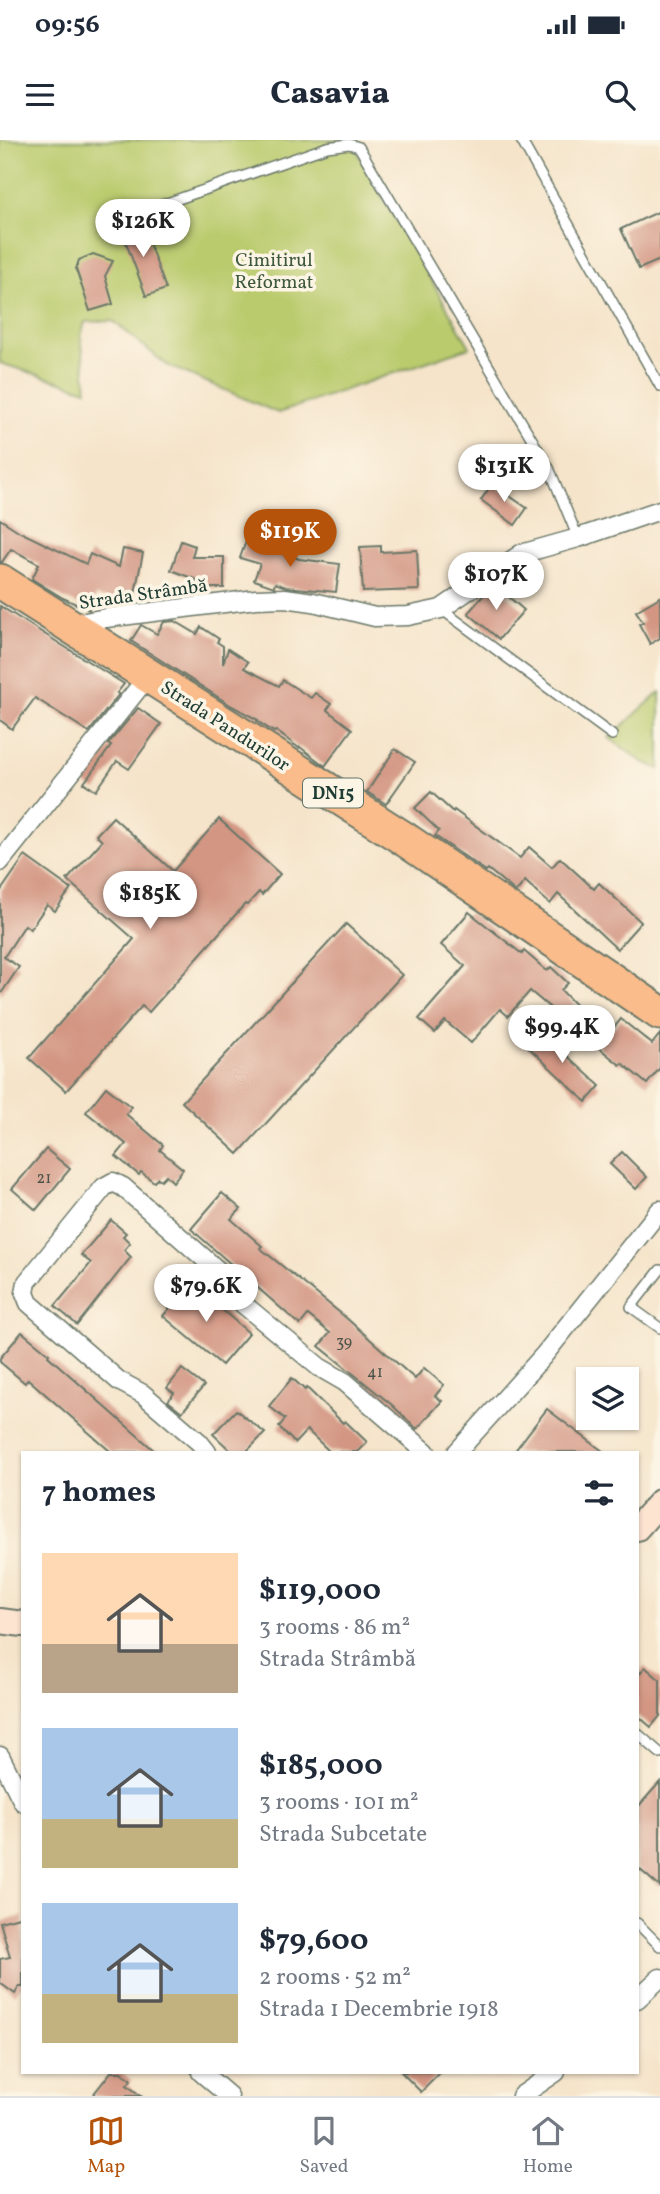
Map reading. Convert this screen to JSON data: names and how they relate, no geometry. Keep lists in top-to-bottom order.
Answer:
{
  "streets": {
    "highway": ["Strada Pandurilor", "DN15"],
    "street": ["Strada Strâmbă"]
  },
  "crossings": [
    ["Strada Strâmbă", "Strada Pandurilor"]
  ],
  "parks": ["Cimitirul Reformat"],
  "house_numbers": ["21", "39", "41"],
  "page": {
    "status": "09:56",
    "header": "Casavia",
    "price": [
      "$126K",
      "$131K",
      "$119K",
      "$107K",
      "$185K",
      "$99.4K",
      "$79.6K"
    ],
    "heading": "7 homes",
    "list": [
      {
        "name": "$119,000",
        "note": "3 rooms · 86 m² · Strada Strâmbă"
      },
      {
        "name": "$185,000",
        "note": "3 rooms · 101 m² · Strada Subcetate"
      },
      {
        "name": "$79,600",
        "note": "2 rooms · 52 m² · Strada 1 Decembrie 1918"
      }
    ],
    "tabs": ["Map", "Saved", "Home"]
  }
}
